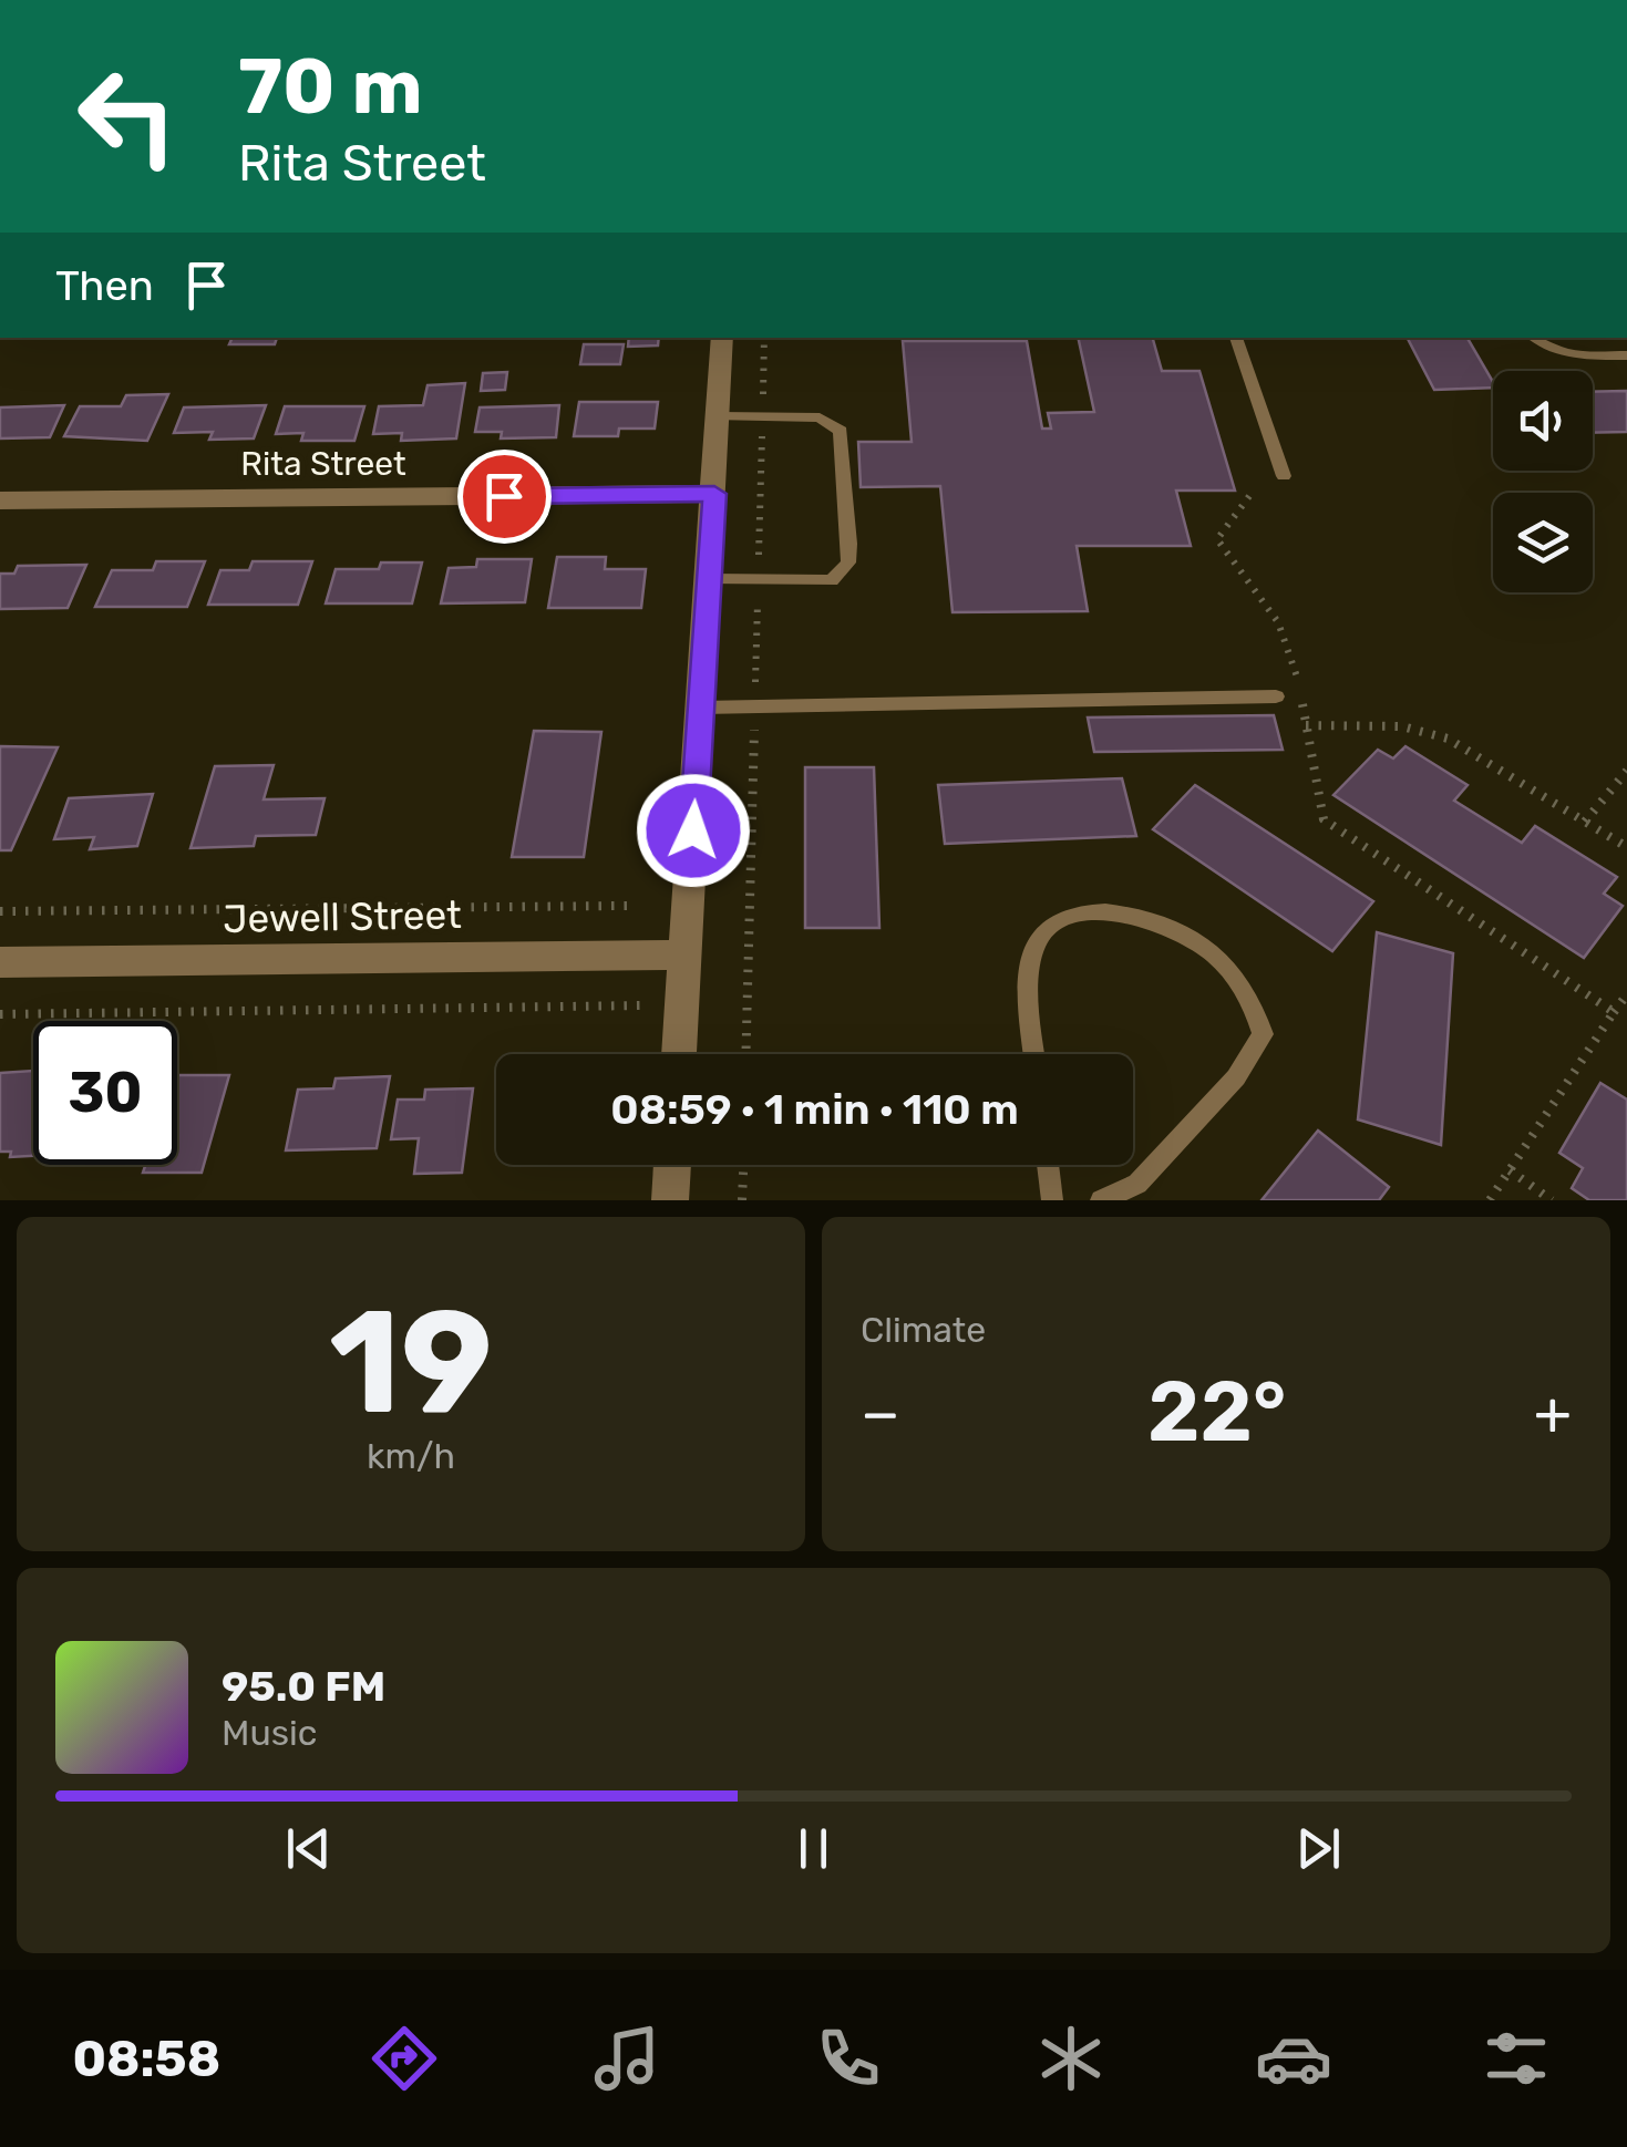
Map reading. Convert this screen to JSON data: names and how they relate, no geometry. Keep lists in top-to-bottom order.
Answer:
{
  "streets": {
    "street": ["Rita Street", "Jewell Street"]
  },
  "page": {
    "turn": ["70 m", "Rita Street"],
    "then": "Then",
    "limit": "30",
    "trip": "08:59 · 1 min · 110 m",
    "tile": [
      ["19", "km/h"],
      "Climate"
    ],
    "heat": ["−", "22°", "+"],
    "song": ["95.0 FM", "Music"],
    "tabs": "08:58"
  }
}
